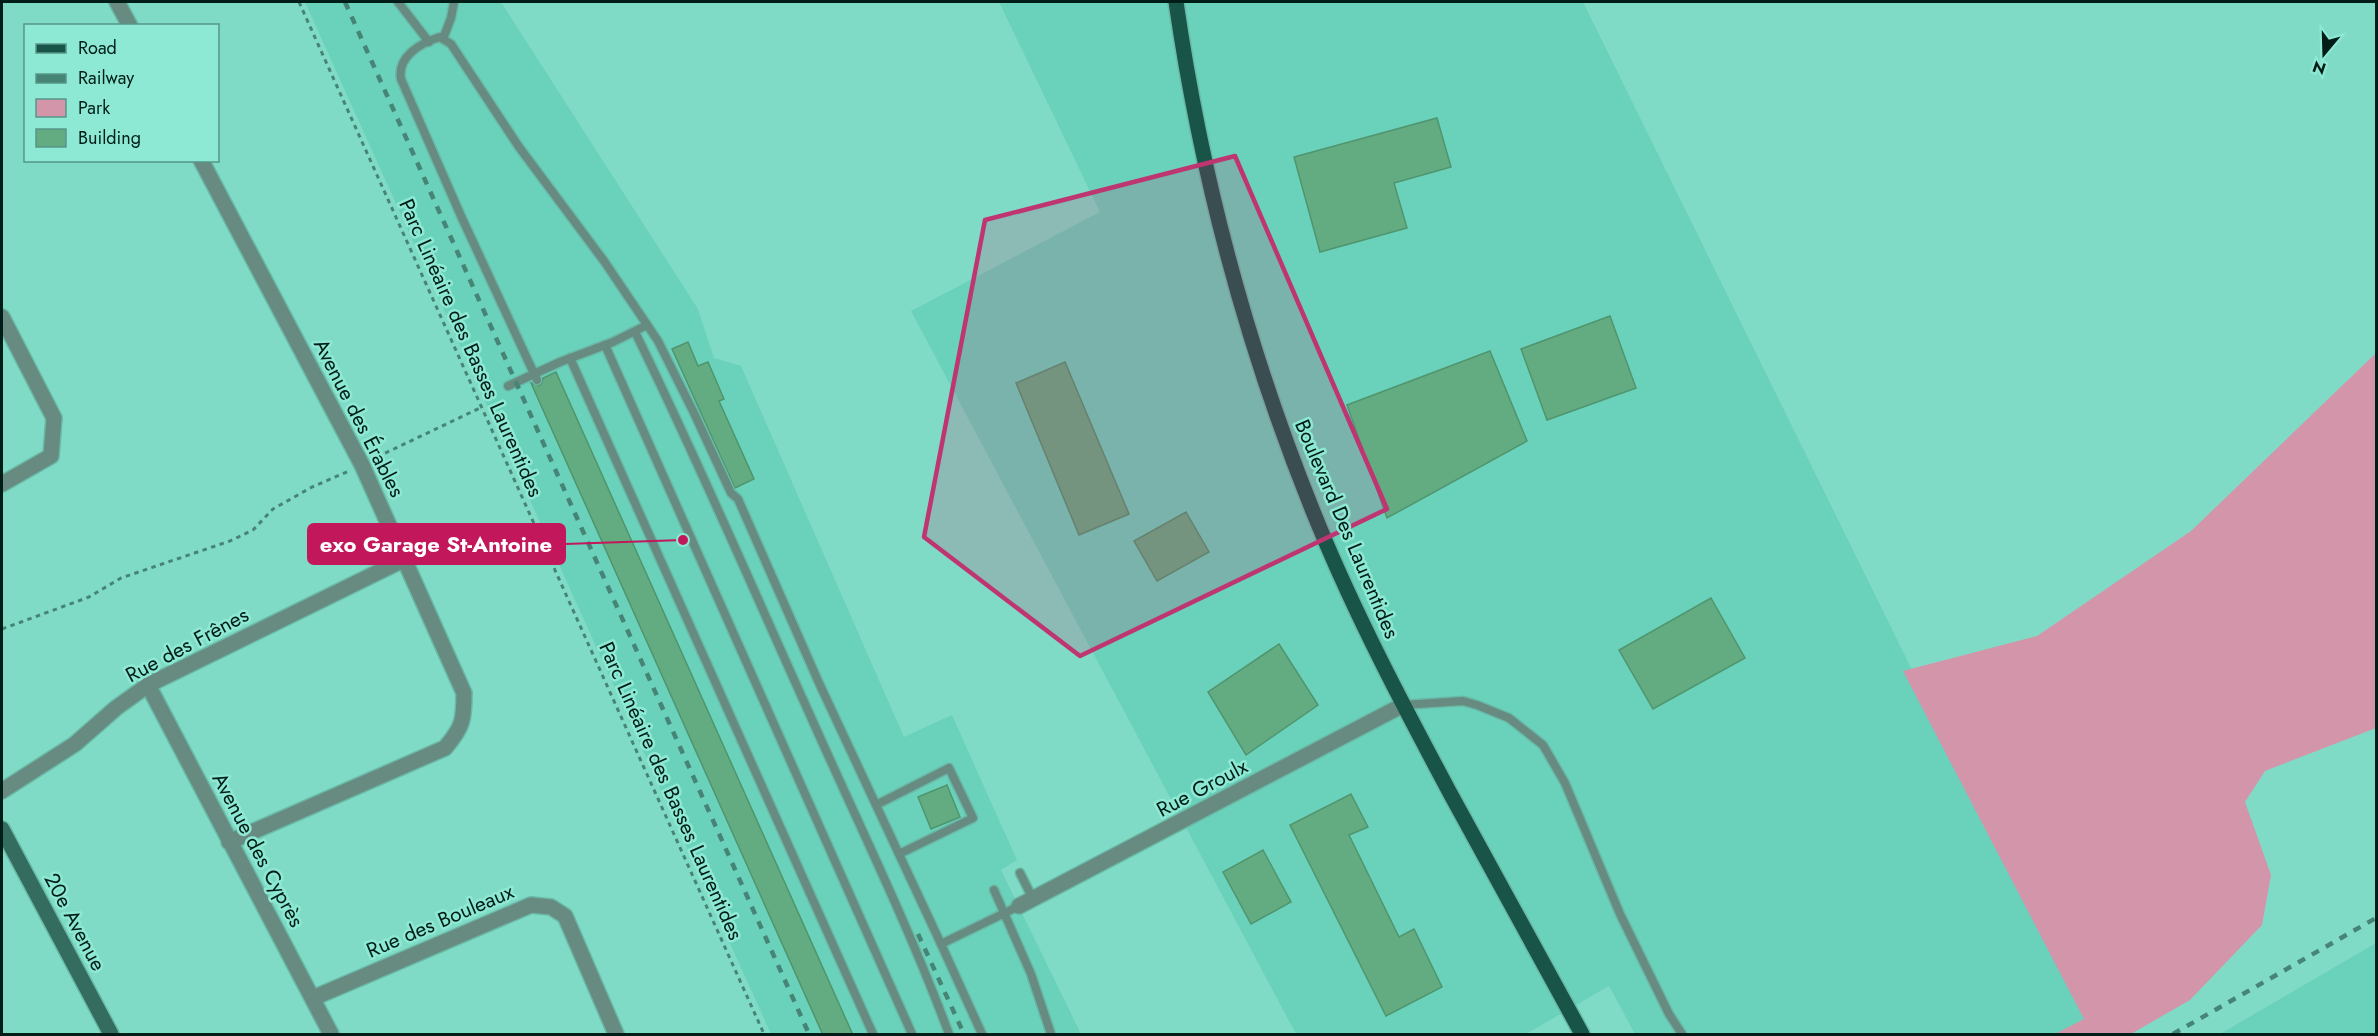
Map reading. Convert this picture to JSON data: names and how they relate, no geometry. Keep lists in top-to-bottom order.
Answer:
{
  "streets": {
    "main road": ["Boulevard Des Laurentides"],
    "street": [
      "Avenue des Érables",
      "Rue des Frênes",
      "Rue Groulx",
      "Avenue des Cyprès",
      "Rue des Bouleaux",
      "20e Avenue"
    ],
    "path": ["Parc Linéaire des Basses Laurentides"]
  },
  "crossings": [
    ["Avenue des Érables", "Rue des Frênes"],
    ["Avenue des Érables", "Avenue des Cyprès"],
    ["Boulevard Des Laurentides", "Rue Groulx"],
    ["Rue des Frênes", "Avenue des Cyprès"],
    ["Avenue des Cyprès", "Rue des Bouleaux"]
  ],
  "places": ["exo Garage St-Antoine"],
  "legend": [
    "Road",
    "Railway",
    "Park",
    "Building"
  ],
  "north": "bottom"
}
